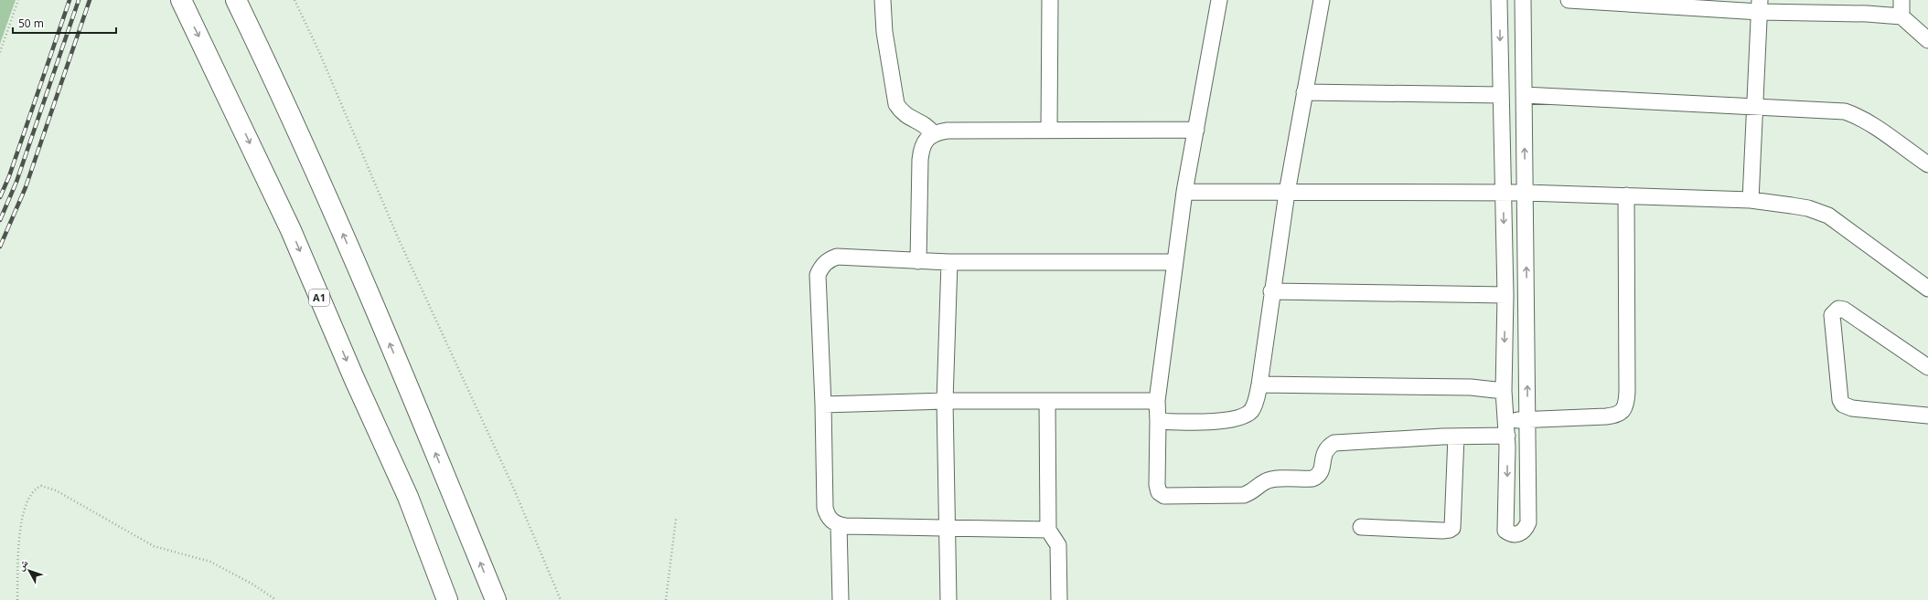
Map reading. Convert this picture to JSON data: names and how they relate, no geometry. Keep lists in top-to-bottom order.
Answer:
{
  "streets": {
    "highway": ["A1"]
  },
  "scale_bar": "50 m",
  "north": "top left"
}
